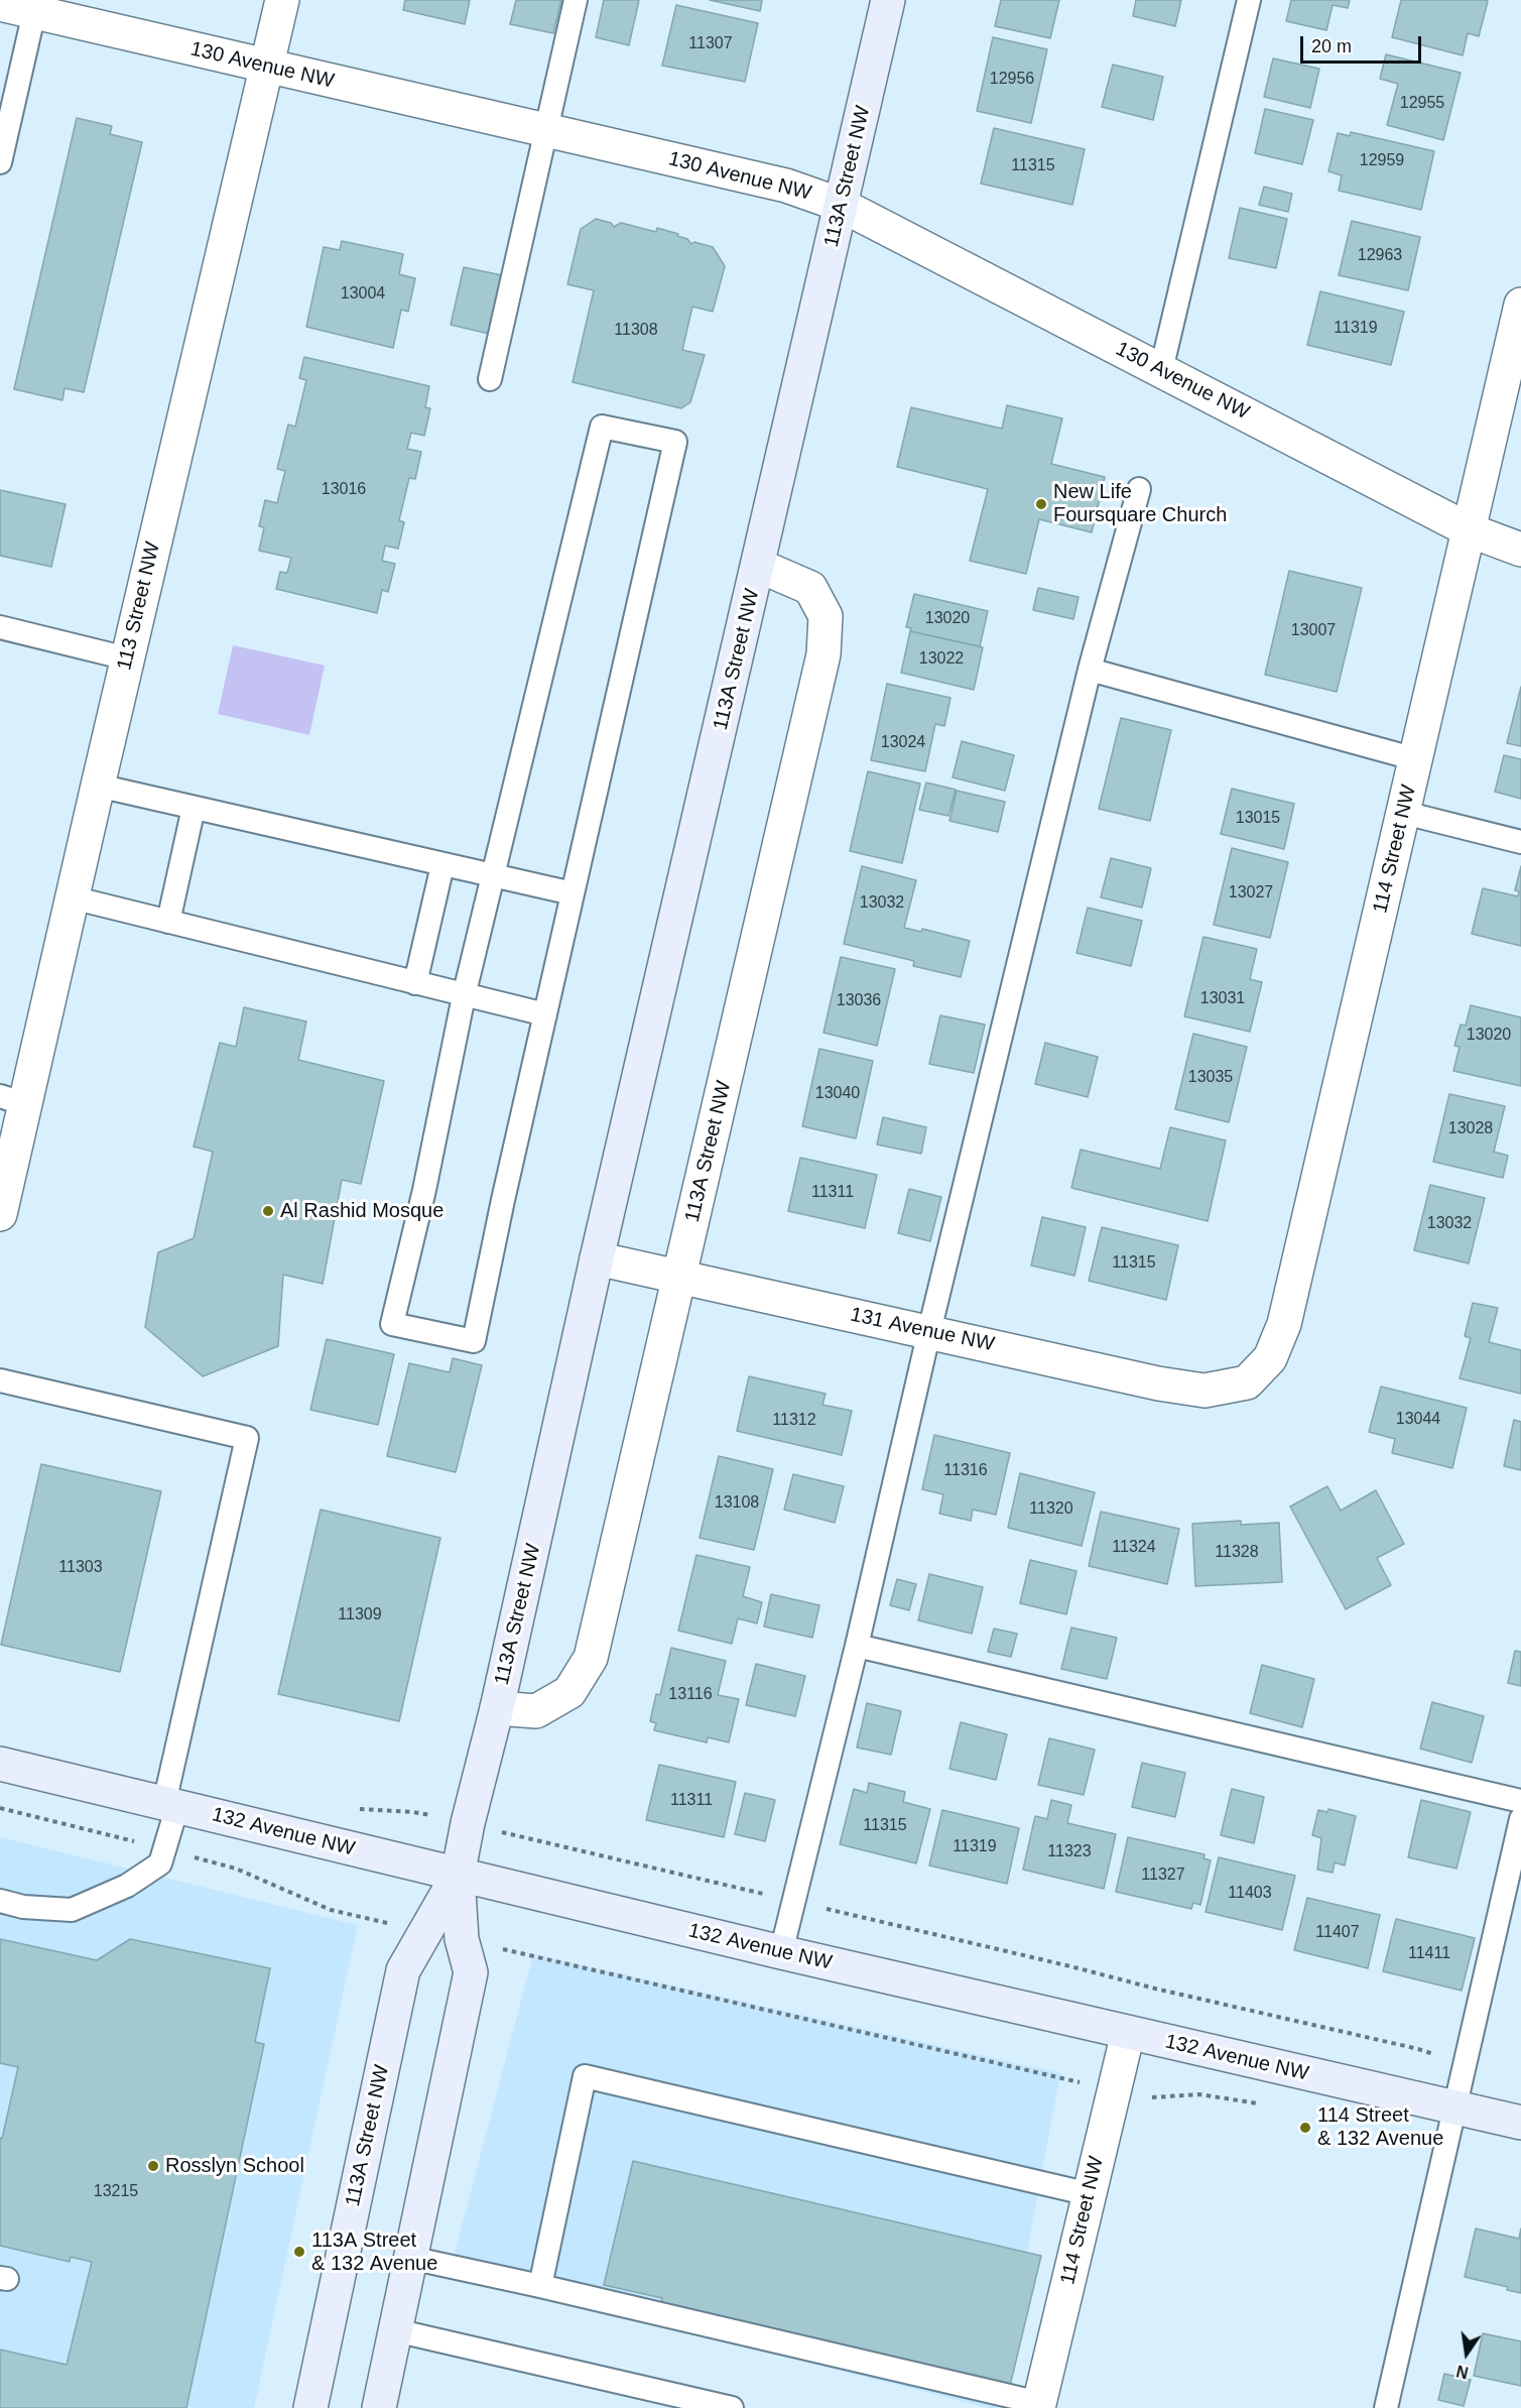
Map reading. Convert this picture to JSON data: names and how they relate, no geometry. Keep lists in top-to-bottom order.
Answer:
{
  "streets": {
    "main road": ["113A Street NW", "132 Avenue NW"],
    "street": [
      "130 Avenue NW",
      "113 Street NW",
      "114 Street NW",
      "131 Avenue NW"
    ]
  },
  "crossings": [
    ["130 Avenue NW", "113A Street NW"],
    ["130 Avenue NW", "113 Street NW"],
    ["130 Avenue NW", "114 Street NW"],
    ["113A Street NW", "131 Avenue NW"],
    ["113A Street NW", "132 Avenue NW"],
    ["114 Street NW", "131 Avenue NW"],
    ["114 Street NW", "132 Avenue NW"]
  ],
  "places": [
    "New Life Foursquare Church",
    "Al Rashid Mosque",
    "114 Street & 132 Avenue",
    "Rosslyn School",
    "113A Street & 132 Avenue"
  ],
  "house_numbers": [
    "11307",
    "12956",
    "12955",
    "12959",
    "11315",
    "12963",
    "13004",
    "11319",
    "11308",
    "13016",
    "13020",
    "13007",
    "13022",
    "13024",
    "13015",
    "13027",
    "13032",
    "13031",
    "13036",
    "13020",
    "13035",
    "13040",
    "13028",
    "11311",
    "13032",
    "11315",
    "13044",
    "11312",
    "11316",
    "13108",
    "11320",
    "11324",
    "11328",
    "11303",
    "11309",
    "13116",
    "11311",
    "11315",
    "11319",
    "11323",
    "11327",
    "11403",
    "11407",
    "11411",
    "13215"
  ],
  "scale_bar": "20 m",
  "north": "bottom"
}
